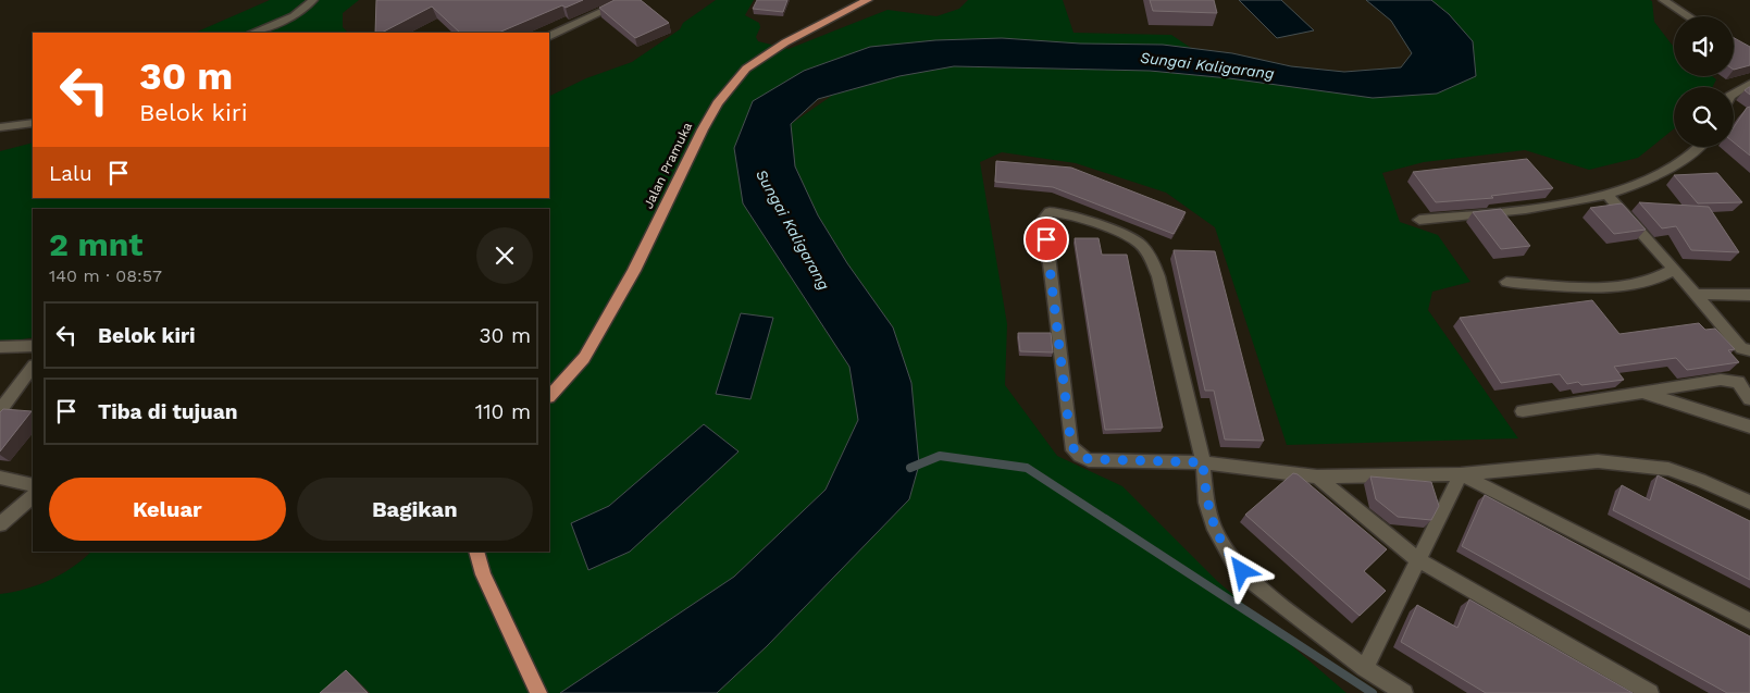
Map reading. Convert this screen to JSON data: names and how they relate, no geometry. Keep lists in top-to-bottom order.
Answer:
{
  "streets": {
    "main road": ["Jalan Pramuka"]
  },
  "water": ["Sungai Kaligarang"],
  "page": {
    "turn": ["30 m", "Belok kiri"],
    "then": "Lalu",
    "heading": ["2 mnt", "140 m · 08:57"],
    "list": [
      {
        "name": "Belok kiri",
        "value": "30 m"
      },
      {
        "name": "Tiba di tujuan",
        "value": "110 m"
      }
    ],
    "buttons": ["Keluar", "Bagikan"]
  }
}
